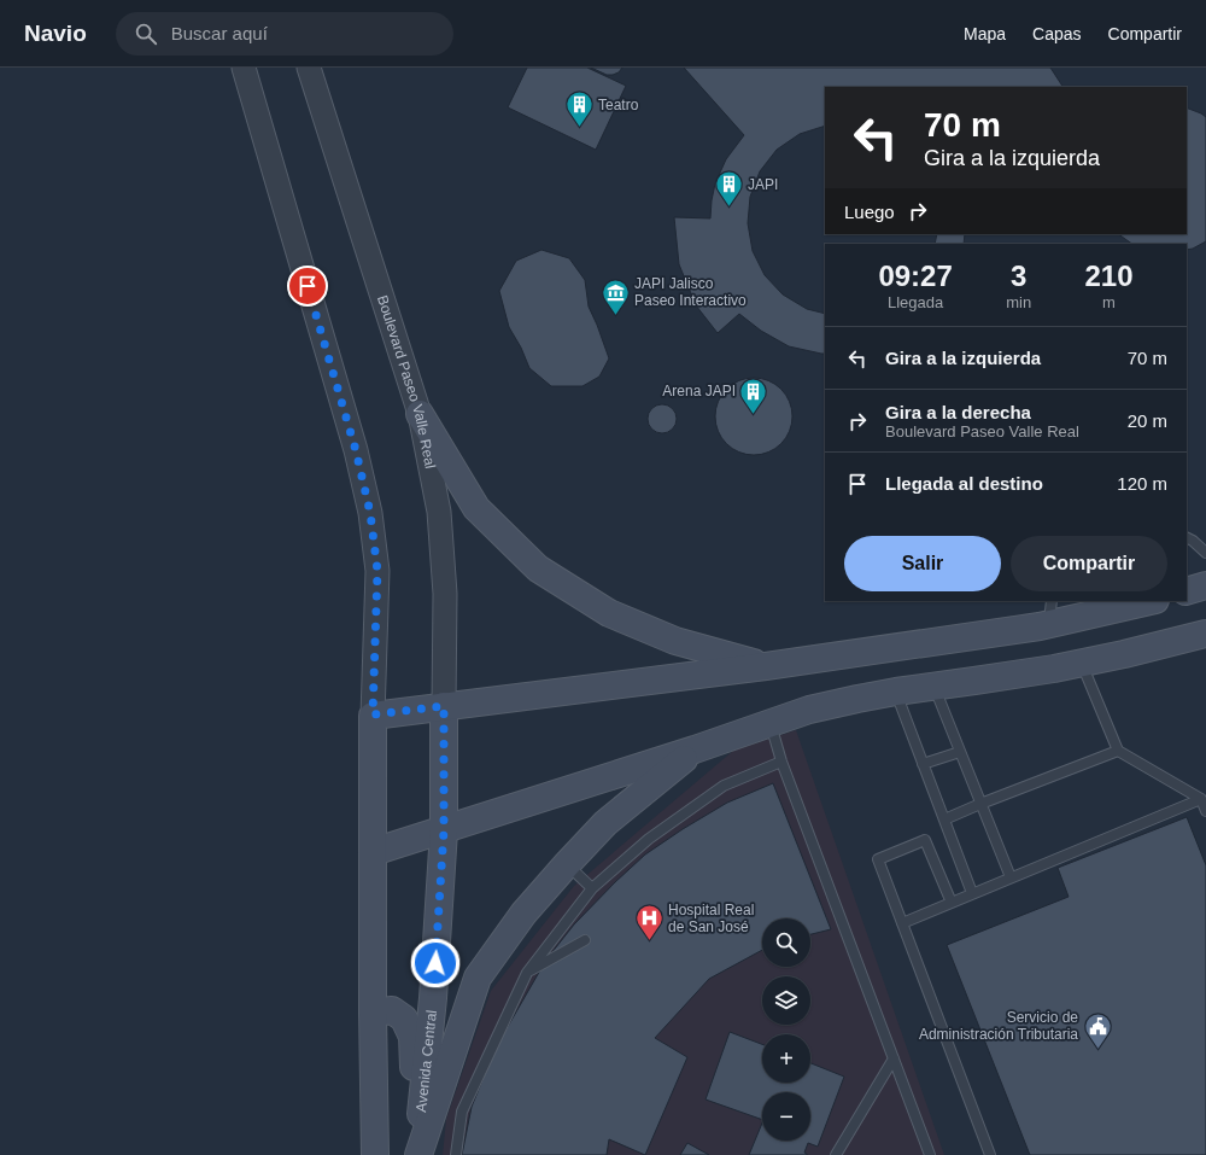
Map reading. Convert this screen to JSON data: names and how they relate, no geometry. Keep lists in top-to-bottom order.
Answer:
{
  "streets": {
    "main road": ["Avenida Central"],
    "street": ["Boulevard Paseo Valle Real"]
  },
  "crossings": [
    ["Boulevard Paseo Valle Real", "Avenida Central"]
  ],
  "places": {
    "building": ["Teatro", "JAPI", "Arena JAPI"],
    "museum": ["JAPI Jalisco Paseo Interactivo"],
    "hospital": ["Hospital Real de San José"],
    "public building": ["Servicio de Administración Tributaria"]
  },
  "page": {
    "header": "Navio",
    "search": "Buscar aquí",
    "nav": ["Mapa", "Capas", "Compartir"],
    "turn": ["70 m", "Gira a la izquierda"],
    "then": "Luego",
    "eta": [
      "09:27",
      "Llegada",
      "3",
      "min",
      "210",
      "m"
    ],
    "list": [
      {
        "name": "Gira a la izquierda",
        "value": "70 m"
      },
      {
        "name": "Gira a la derecha",
        "note": "Boulevard Paseo Valle Real",
        "value": "20 m"
      },
      {
        "name": "Llegada al destino",
        "value": "120 m"
      }
    ],
    "buttons": ["Salir", "Compartir"],
    "map_buttons": ["+", "−"]
  }
}
